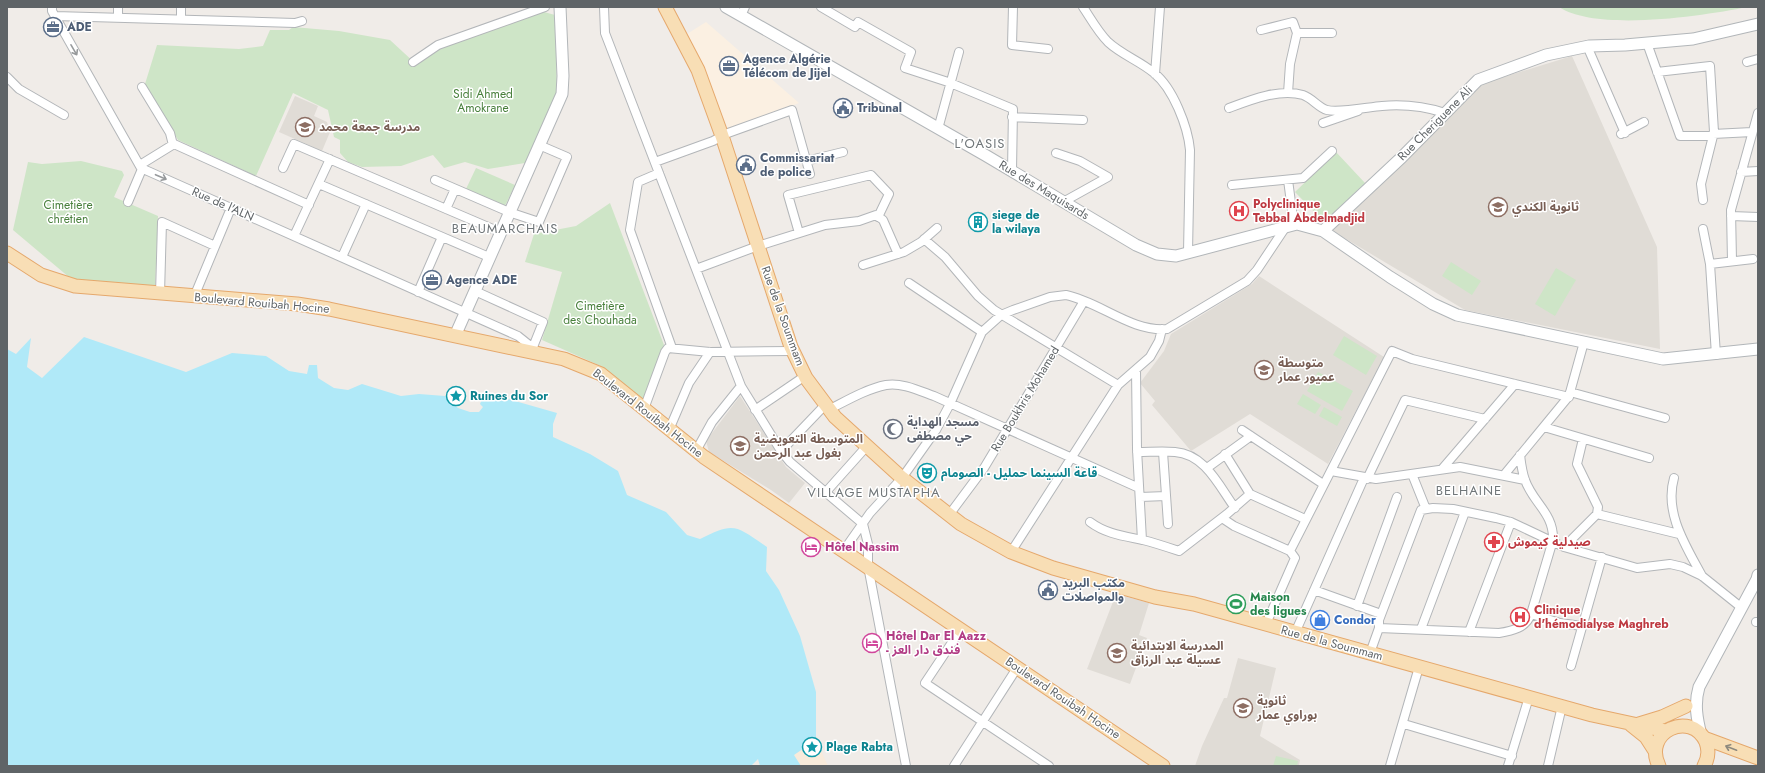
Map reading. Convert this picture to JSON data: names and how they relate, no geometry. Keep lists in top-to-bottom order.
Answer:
{
  "streets": {
    "main road": [
      "Rue Cheriguene Ali",
      "Rue des Maquisards",
      "Boulevard Rouibah Hocine",
      "Rue de la Soummam"
    ],
    "street": ["Rue de l'ALN", "Rue Boukhris Mohamed"]
  },
  "crossings": [
    ["Rue de l'ALN", "Boulevard Rouibah Hocine"],
    ["Rue de la Soummam", "Rue Boukhris Mohamed"]
  ],
  "districts": [
    "L'OASIS",
    "BEAUMARCHAIS",
    "BELHAINE",
    "VILLAGE MUSTAPHA"
  ],
  "parks": ["Sidi Ahmed Amokrane", "Cimetière chrétien", "Cimetière des Chouhada"],
  "places": {
    "office": ["ADE", "Agence Algérie Télécom de Jijel", "Agence ADE"],
    "public building": ["Tribunal", "Commissariat de police", "مكتب البريد والمواصلات"],
    "school or university": [
      "مدرسة جمعة محمد",
      "ثانوية الكندي",
      "متوسطة عميور عمار",
      "المتوسطة التعويضية بغول عبد الرحمن",
      "المدرسة الابتدائية عسيلة عبد الرزاق",
      "ثانوية بوراوي عمار"
    ],
    "hospital": ["Polyclinique Tebbal Abdelmadjid", "Clinique d'hémodialyse Maghreb"],
    "building": ["siege de la wilaya"],
    "place": ["Ruines du Sor", "Plage Rabta"],
    "mosque": ["مسجد الهداية حي مصطفى"],
    "theatre": ["قاعة السينما حمليل - الصومام"],
    "pharmacy": ["صيدلية كيموش"],
    "hotel": ["Hôtel Nassim", "Hôtel Dar El Aazz - فندق دار العز"],
    "sports": ["Maison des ligues"],
    "shop": ["Condor"]
  }
}
